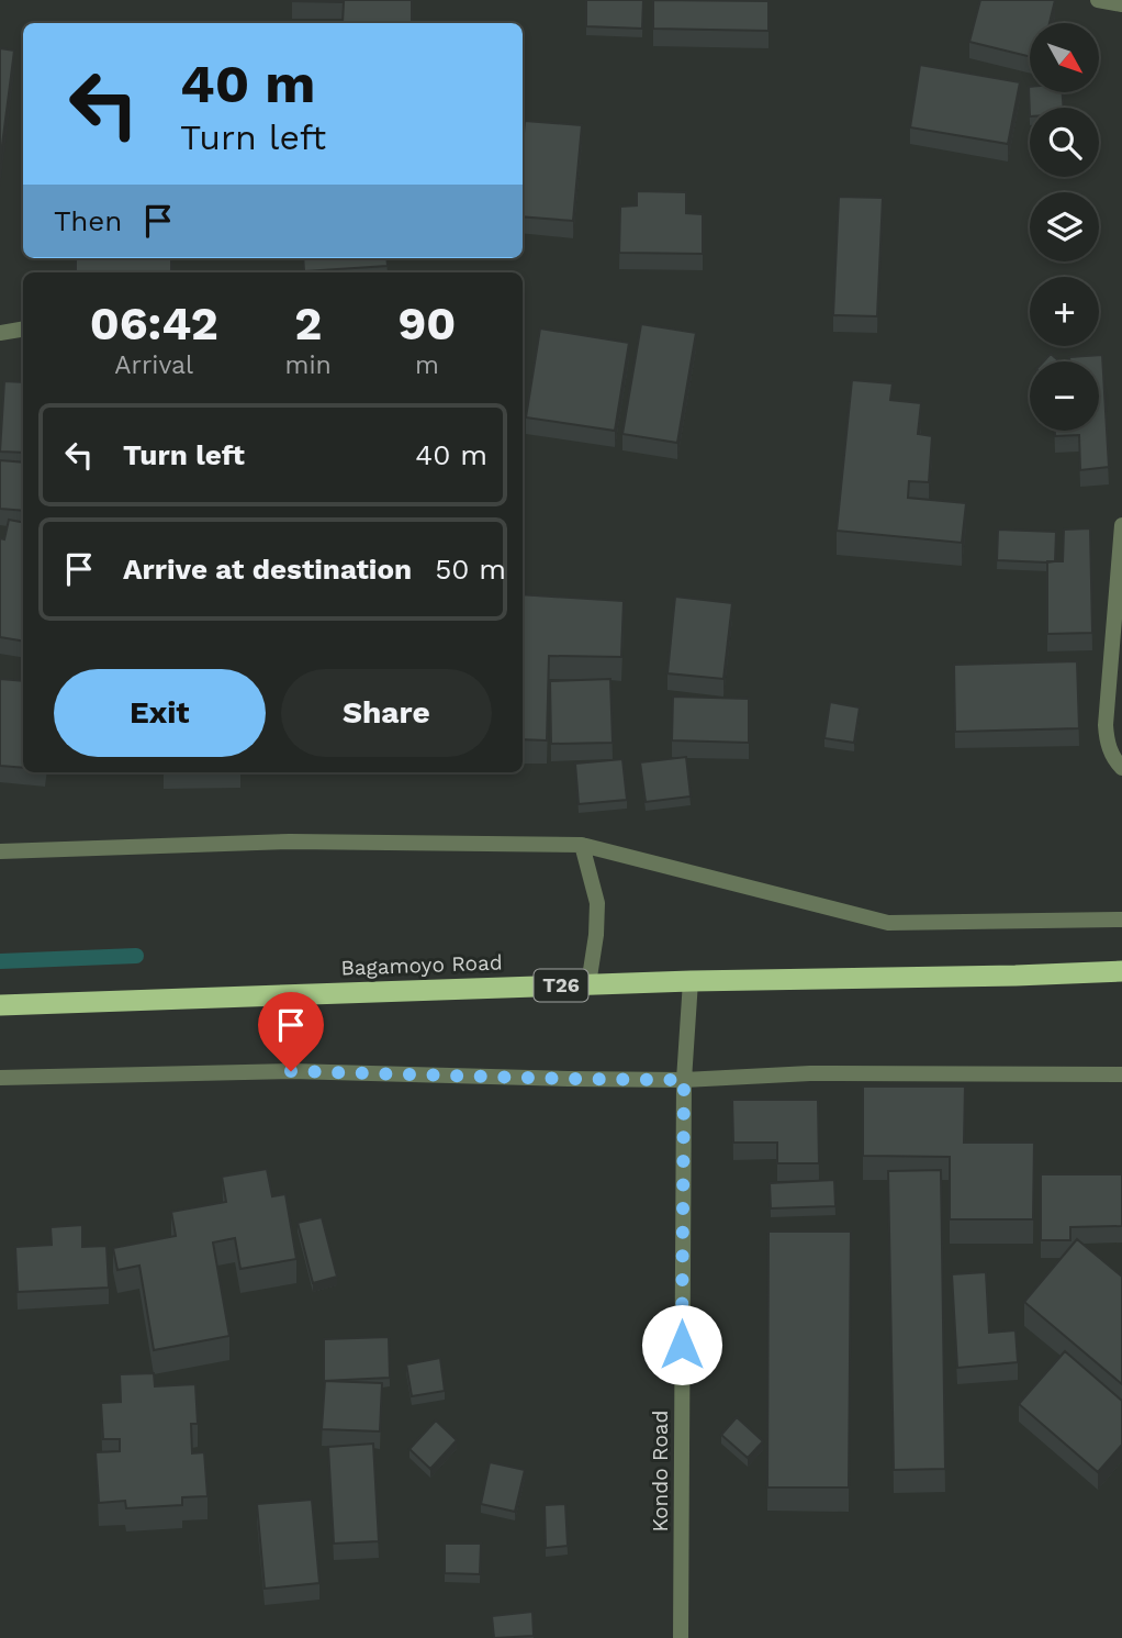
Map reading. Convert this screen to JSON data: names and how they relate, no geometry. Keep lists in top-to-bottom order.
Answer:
{
  "streets": {
    "highway": ["Bagamoyo Road", "T26"],
    "street": ["Kondo Road"]
  },
  "crossings": [
    ["Bagamoyo Road", "Kondo Road"]
  ],
  "north": "bottom right",
  "page": {
    "map_buttons": ["+", "−"],
    "turn": ["40 m", "Turn left"],
    "then": "Then",
    "eta": [
      "06:42",
      "Arrival",
      "2",
      "min",
      "90",
      "m"
    ],
    "list": [
      {
        "name": "Turn left",
        "value": "40 m"
      },
      {
        "name": "Arrive at destination",
        "value": "50 m"
      }
    ],
    "buttons": ["Exit", "Share"]
  }
}
